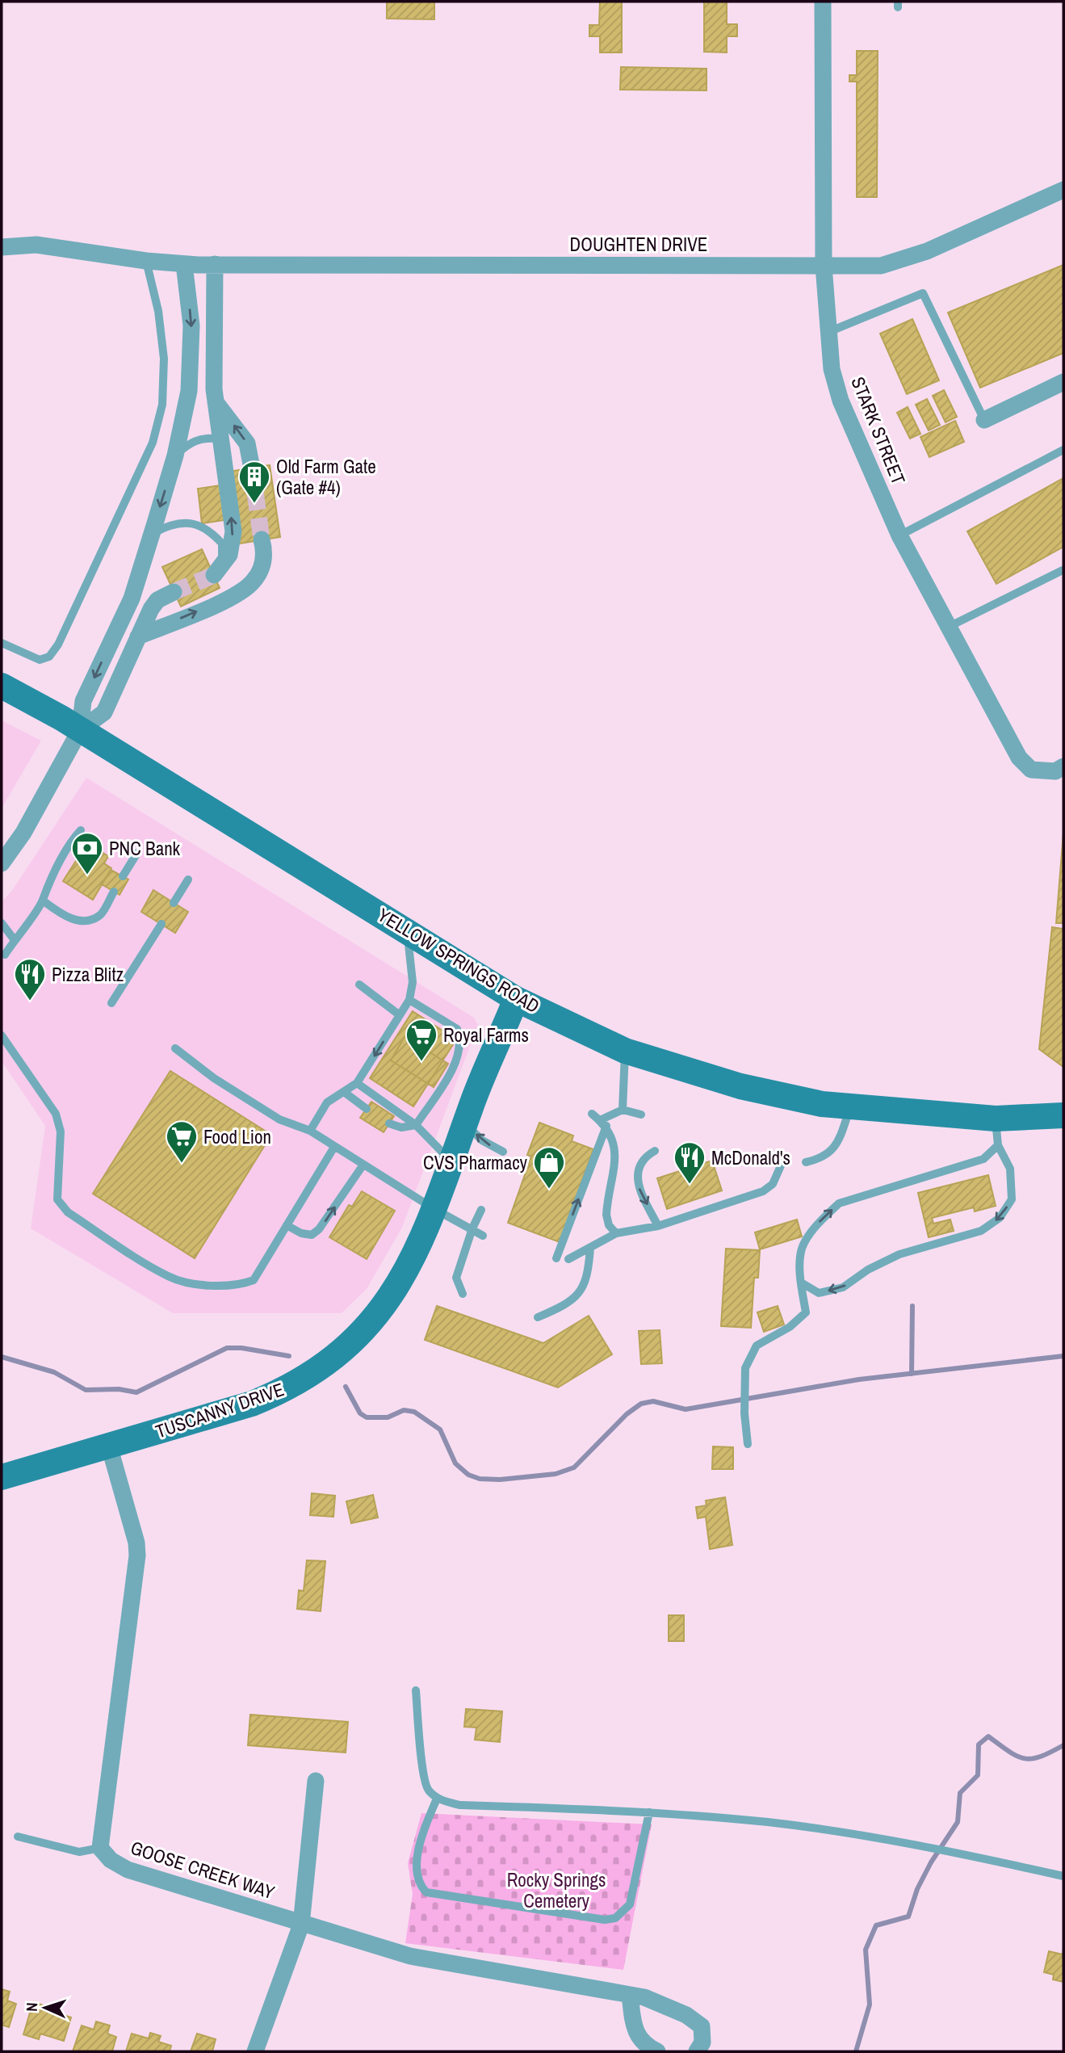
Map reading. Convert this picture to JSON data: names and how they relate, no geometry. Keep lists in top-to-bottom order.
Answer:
{
  "streets": {
    "main road": ["YELLOW SPRINGS ROAD", "TUSCANNY DRIVE"],
    "street": ["DOUGHTEN DRIVE", "STARK STREET", "GOOSE CREEK WAY"]
  },
  "crossings": [
    ["DOUGHTEN DRIVE", "STARK STREET"],
    ["YELLOW SPRINGS ROAD", "TUSCANNY DRIVE"]
  ],
  "parks": ["Rocky Springs Cemetery"],
  "places": {
    "building": ["Old Farm Gate (Gate #4)"],
    "bank": ["PNC Bank"],
    "restaurant": ["Pizza Blitz", "McDonald's"],
    "supermarket": ["Royal Farms", "Food Lion"],
    "shop": ["CVS Pharmacy"]
  },
  "north": "left"
}
